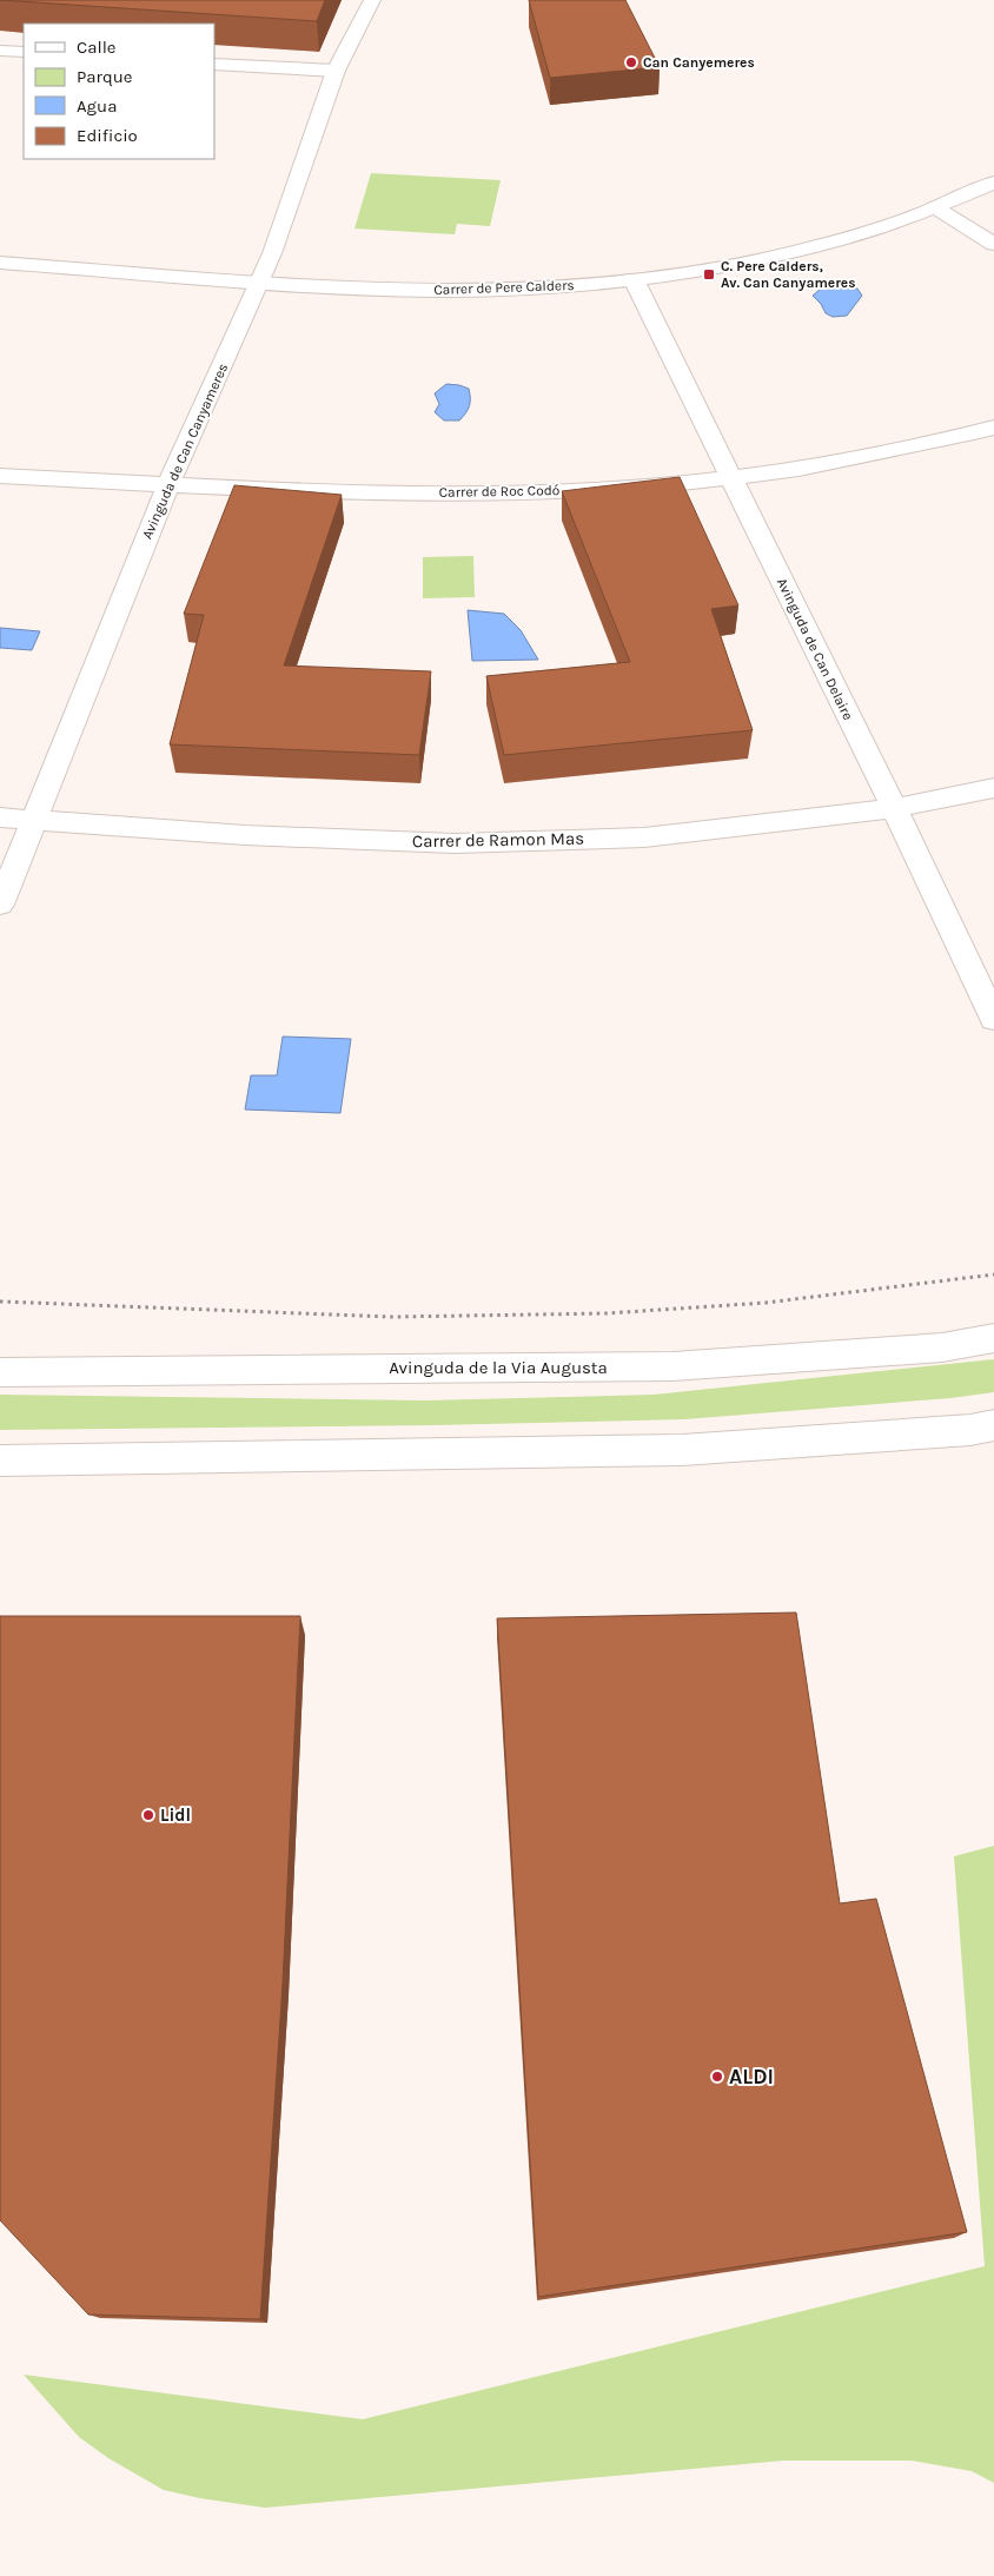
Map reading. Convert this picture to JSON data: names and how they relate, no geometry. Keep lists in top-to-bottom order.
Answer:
{
  "streets": {
    "street": [
      "Carrer de Pere Calders",
      "Avinguda de Can Canyameres",
      "Carrer de Roc Codó",
      "Avinguda de Can Delaire",
      "Carrer de Ramon Mas",
      "Avinguda de la Via Augusta"
    ]
  },
  "crossings": [
    ["Carrer de Pere Calders", "Avinguda de Can Canyameres"],
    ["Carrer de Pere Calders", "Avinguda de Can Delaire"],
    ["Avinguda de Can Canyameres", "Carrer de Roc Codó"],
    ["Avinguda de Can Canyameres", "Carrer de Ramon Mas"],
    ["Carrer de Roc Codó", "Avinguda de Can Delaire"],
    ["Avinguda de Can Delaire", "Carrer de Ramon Mas"]
  ],
  "places": {
    "other": ["Can Canyemeres", "Lidl", "ALDI"],
    "transit": ["C. Pere Calders, Av. Can Canyameres"]
  },
  "legend": [
    "Calle",
    "Parque",
    "Agua",
    "Edificio"
  ]
}
